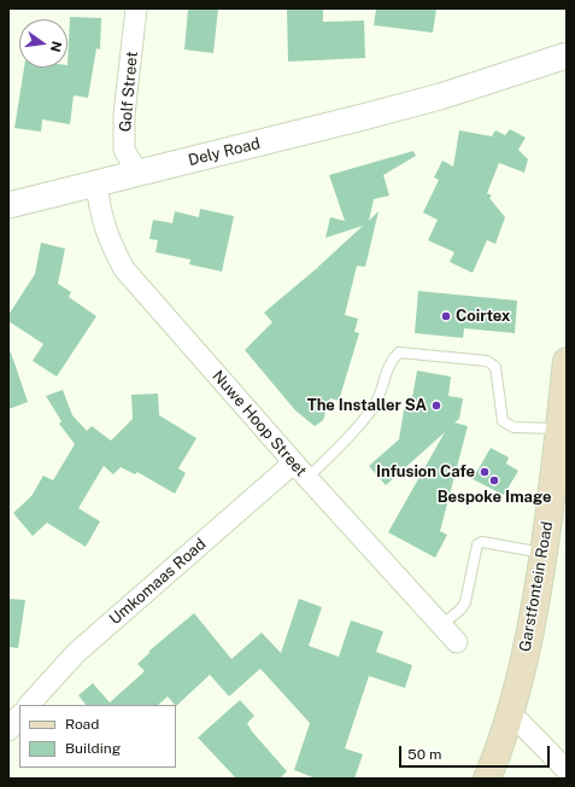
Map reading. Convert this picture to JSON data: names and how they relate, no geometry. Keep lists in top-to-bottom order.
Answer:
{
  "streets": {
    "main road": ["Garstfontein Road"],
    "street": [
      "Golf Street",
      "Dely Road",
      "Nuwe Hoop Street",
      "Umkomaas Road"
    ]
  },
  "crossings": [
    ["Golf Street", "Dely Road"],
    ["Dely Road", "Nuwe Hoop Street"],
    ["Nuwe Hoop Street", "Umkomaas Road"]
  ],
  "places": [
    "Coirtex",
    "The Installer SA",
    "Infusion Cafe",
    "Bespoke Image"
  ],
  "legend": ["Road", "Building"],
  "scale_bar": "50 m",
  "north": "right"
}
